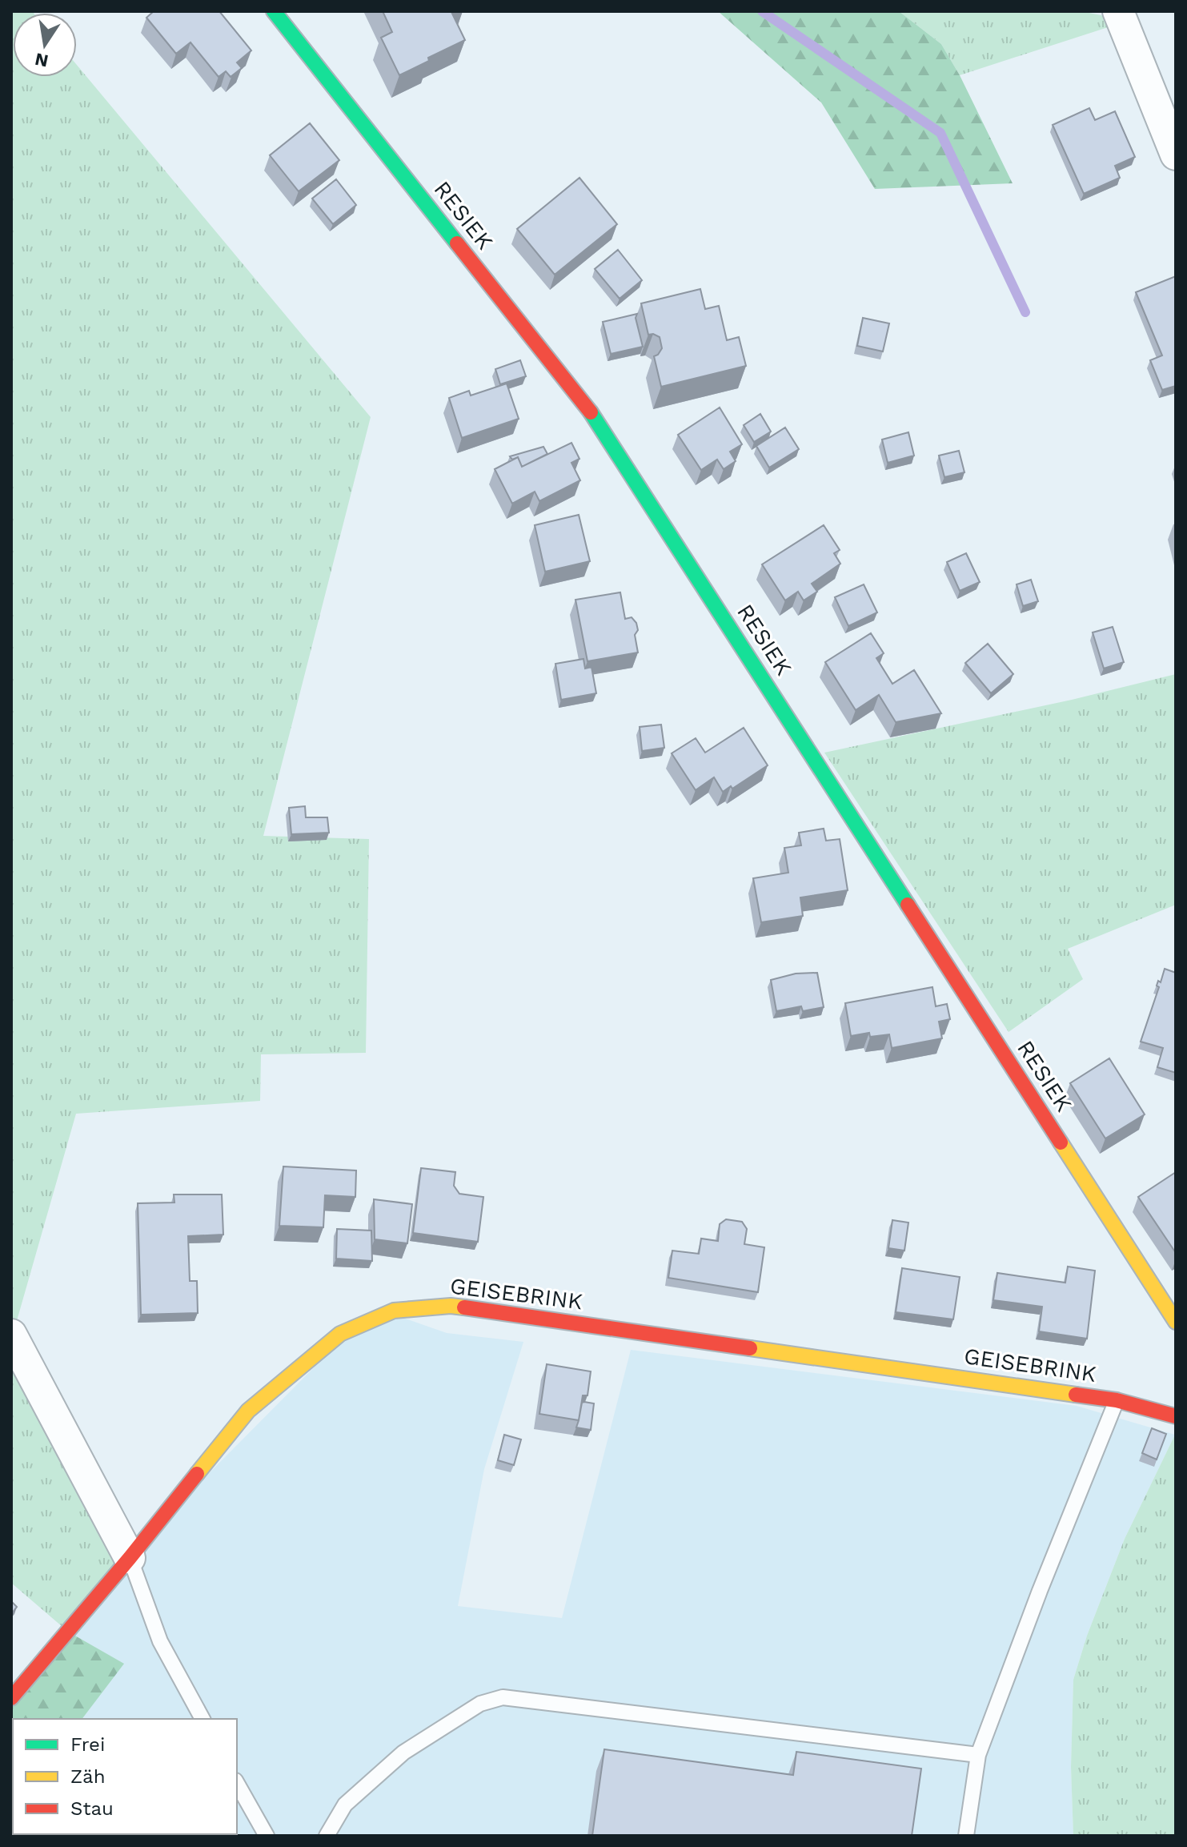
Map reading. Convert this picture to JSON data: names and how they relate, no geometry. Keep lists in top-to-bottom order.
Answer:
{
  "streets": {
    "street": ["RESIEK", "GEISEBRINK"]
  },
  "legend": ["Frei", "Zäh", "Stau"],
  "north": "bottom"
}
